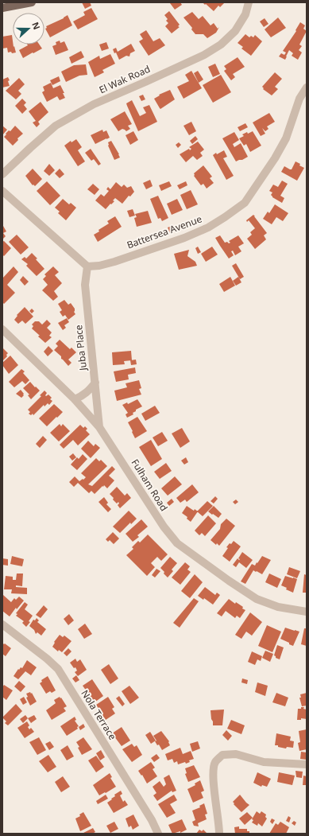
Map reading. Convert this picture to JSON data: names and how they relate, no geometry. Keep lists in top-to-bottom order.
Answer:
{
  "streets": {
    "street": [
      "El Wak Road",
      "Battersea Avenue",
      "Juba Place",
      "Fulham Road",
      "Nola Terrace"
    ]
  },
  "crossings": [
    ["Battersea Avenue", "Juba Place"],
    ["Juba Place", "Fulham Road"]
  ],
  "north": "right"
}
